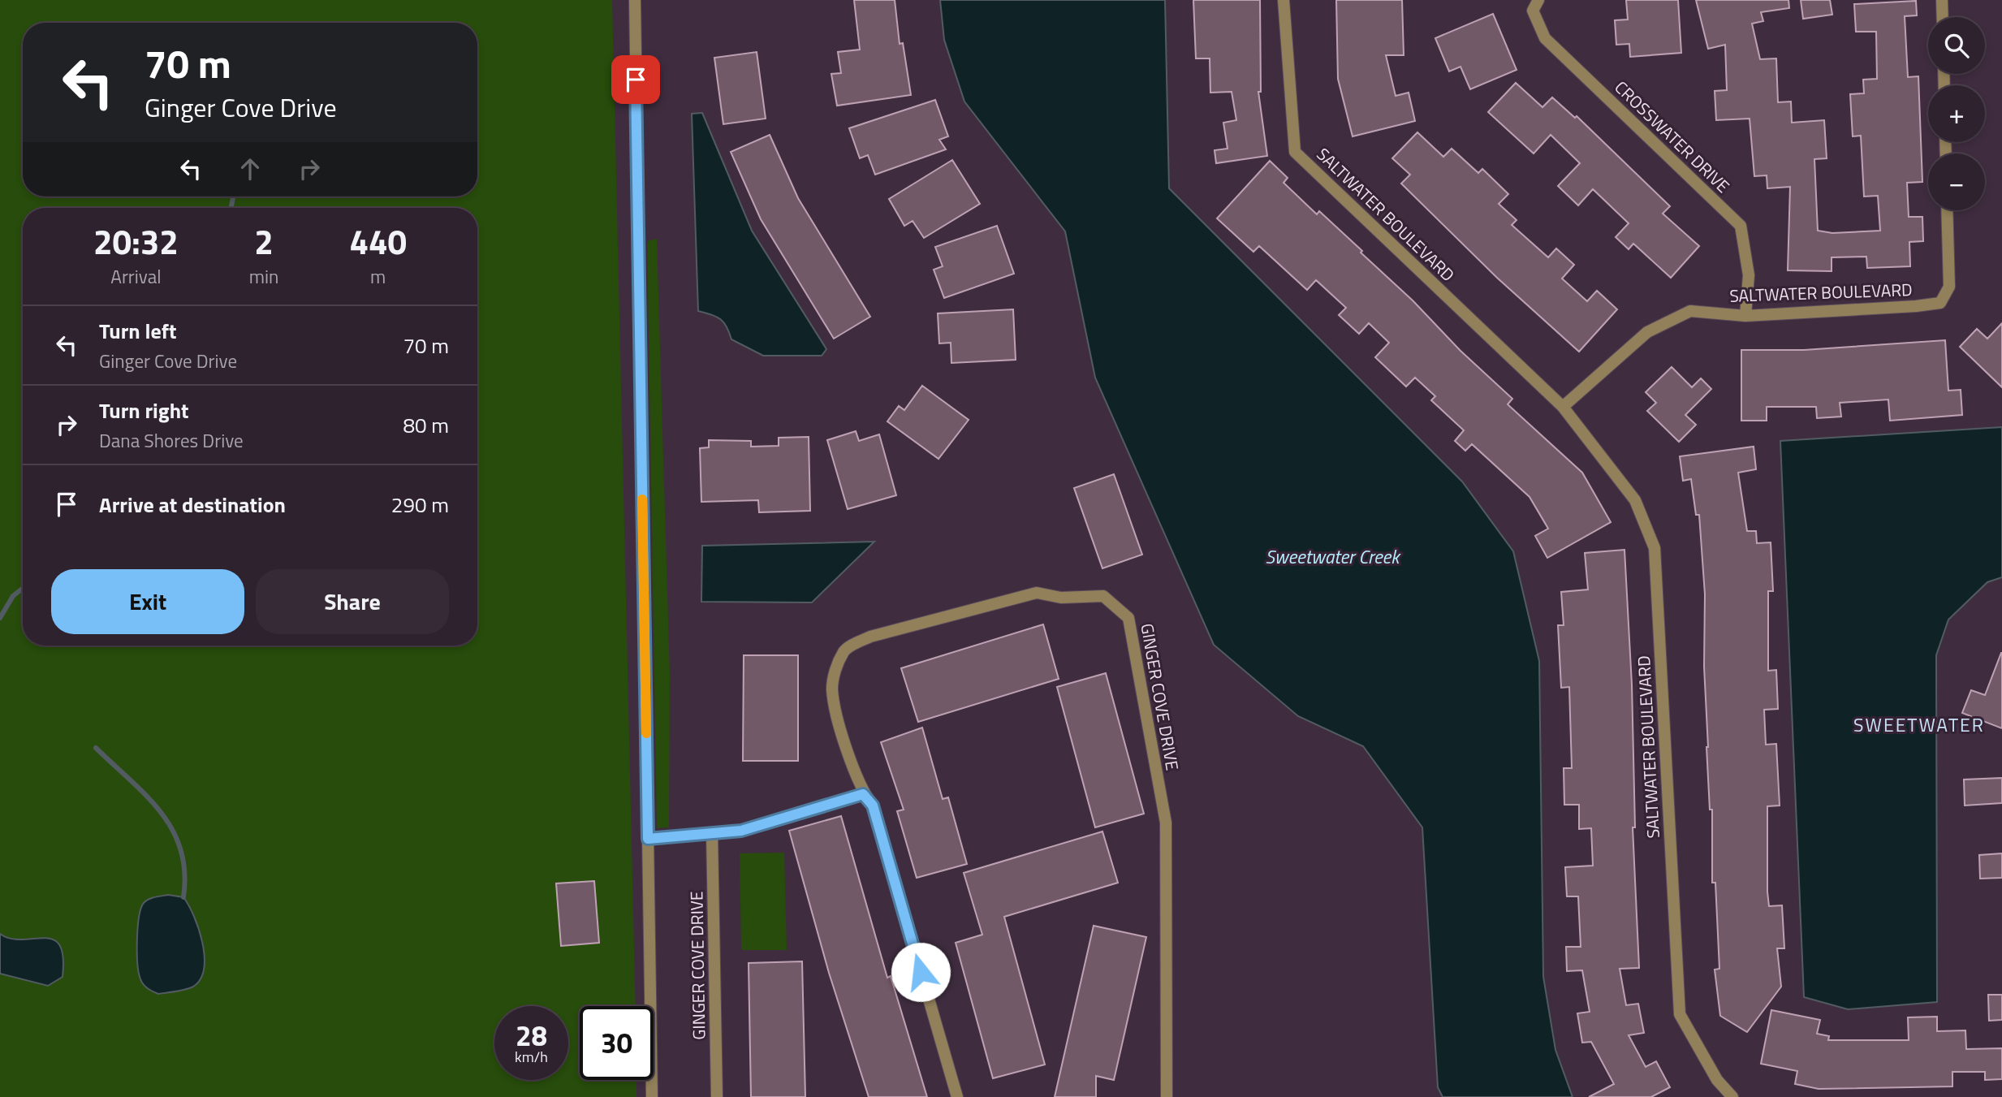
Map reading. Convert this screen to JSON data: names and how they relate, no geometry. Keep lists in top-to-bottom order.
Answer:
{
  "streets": {
    "street": ["CROSSWATER DRIVE", "SALTWATER BOULEVARD", "GINGER COVE DRIVE"]
  },
  "crossings": [
    ["CROSSWATER DRIVE", "SALTWATER BOULEVARD"]
  ],
  "districts": ["SWEETWATER"],
  "water": ["Sweetwater Creek"],
  "page": {
    "map_buttons": ["+", "−"],
    "turn": ["70 m", "Ginger Cove Drive"],
    "eta": [
      "20:32",
      "Arrival",
      "2",
      "min",
      "440",
      "m"
    ],
    "list": [
      {
        "name": "Turn left",
        "note": "Ginger Cove Drive",
        "value": "70 m"
      },
      {
        "name": "Turn right",
        "note": "Dana Shores Drive",
        "value": "80 m"
      },
      {
        "name": "Arrive at destination",
        "value": "290 m"
      }
    ],
    "buttons": ["Exit", "Share"],
    "speed": "28 km/h",
    "limit": "30"
  }
}
